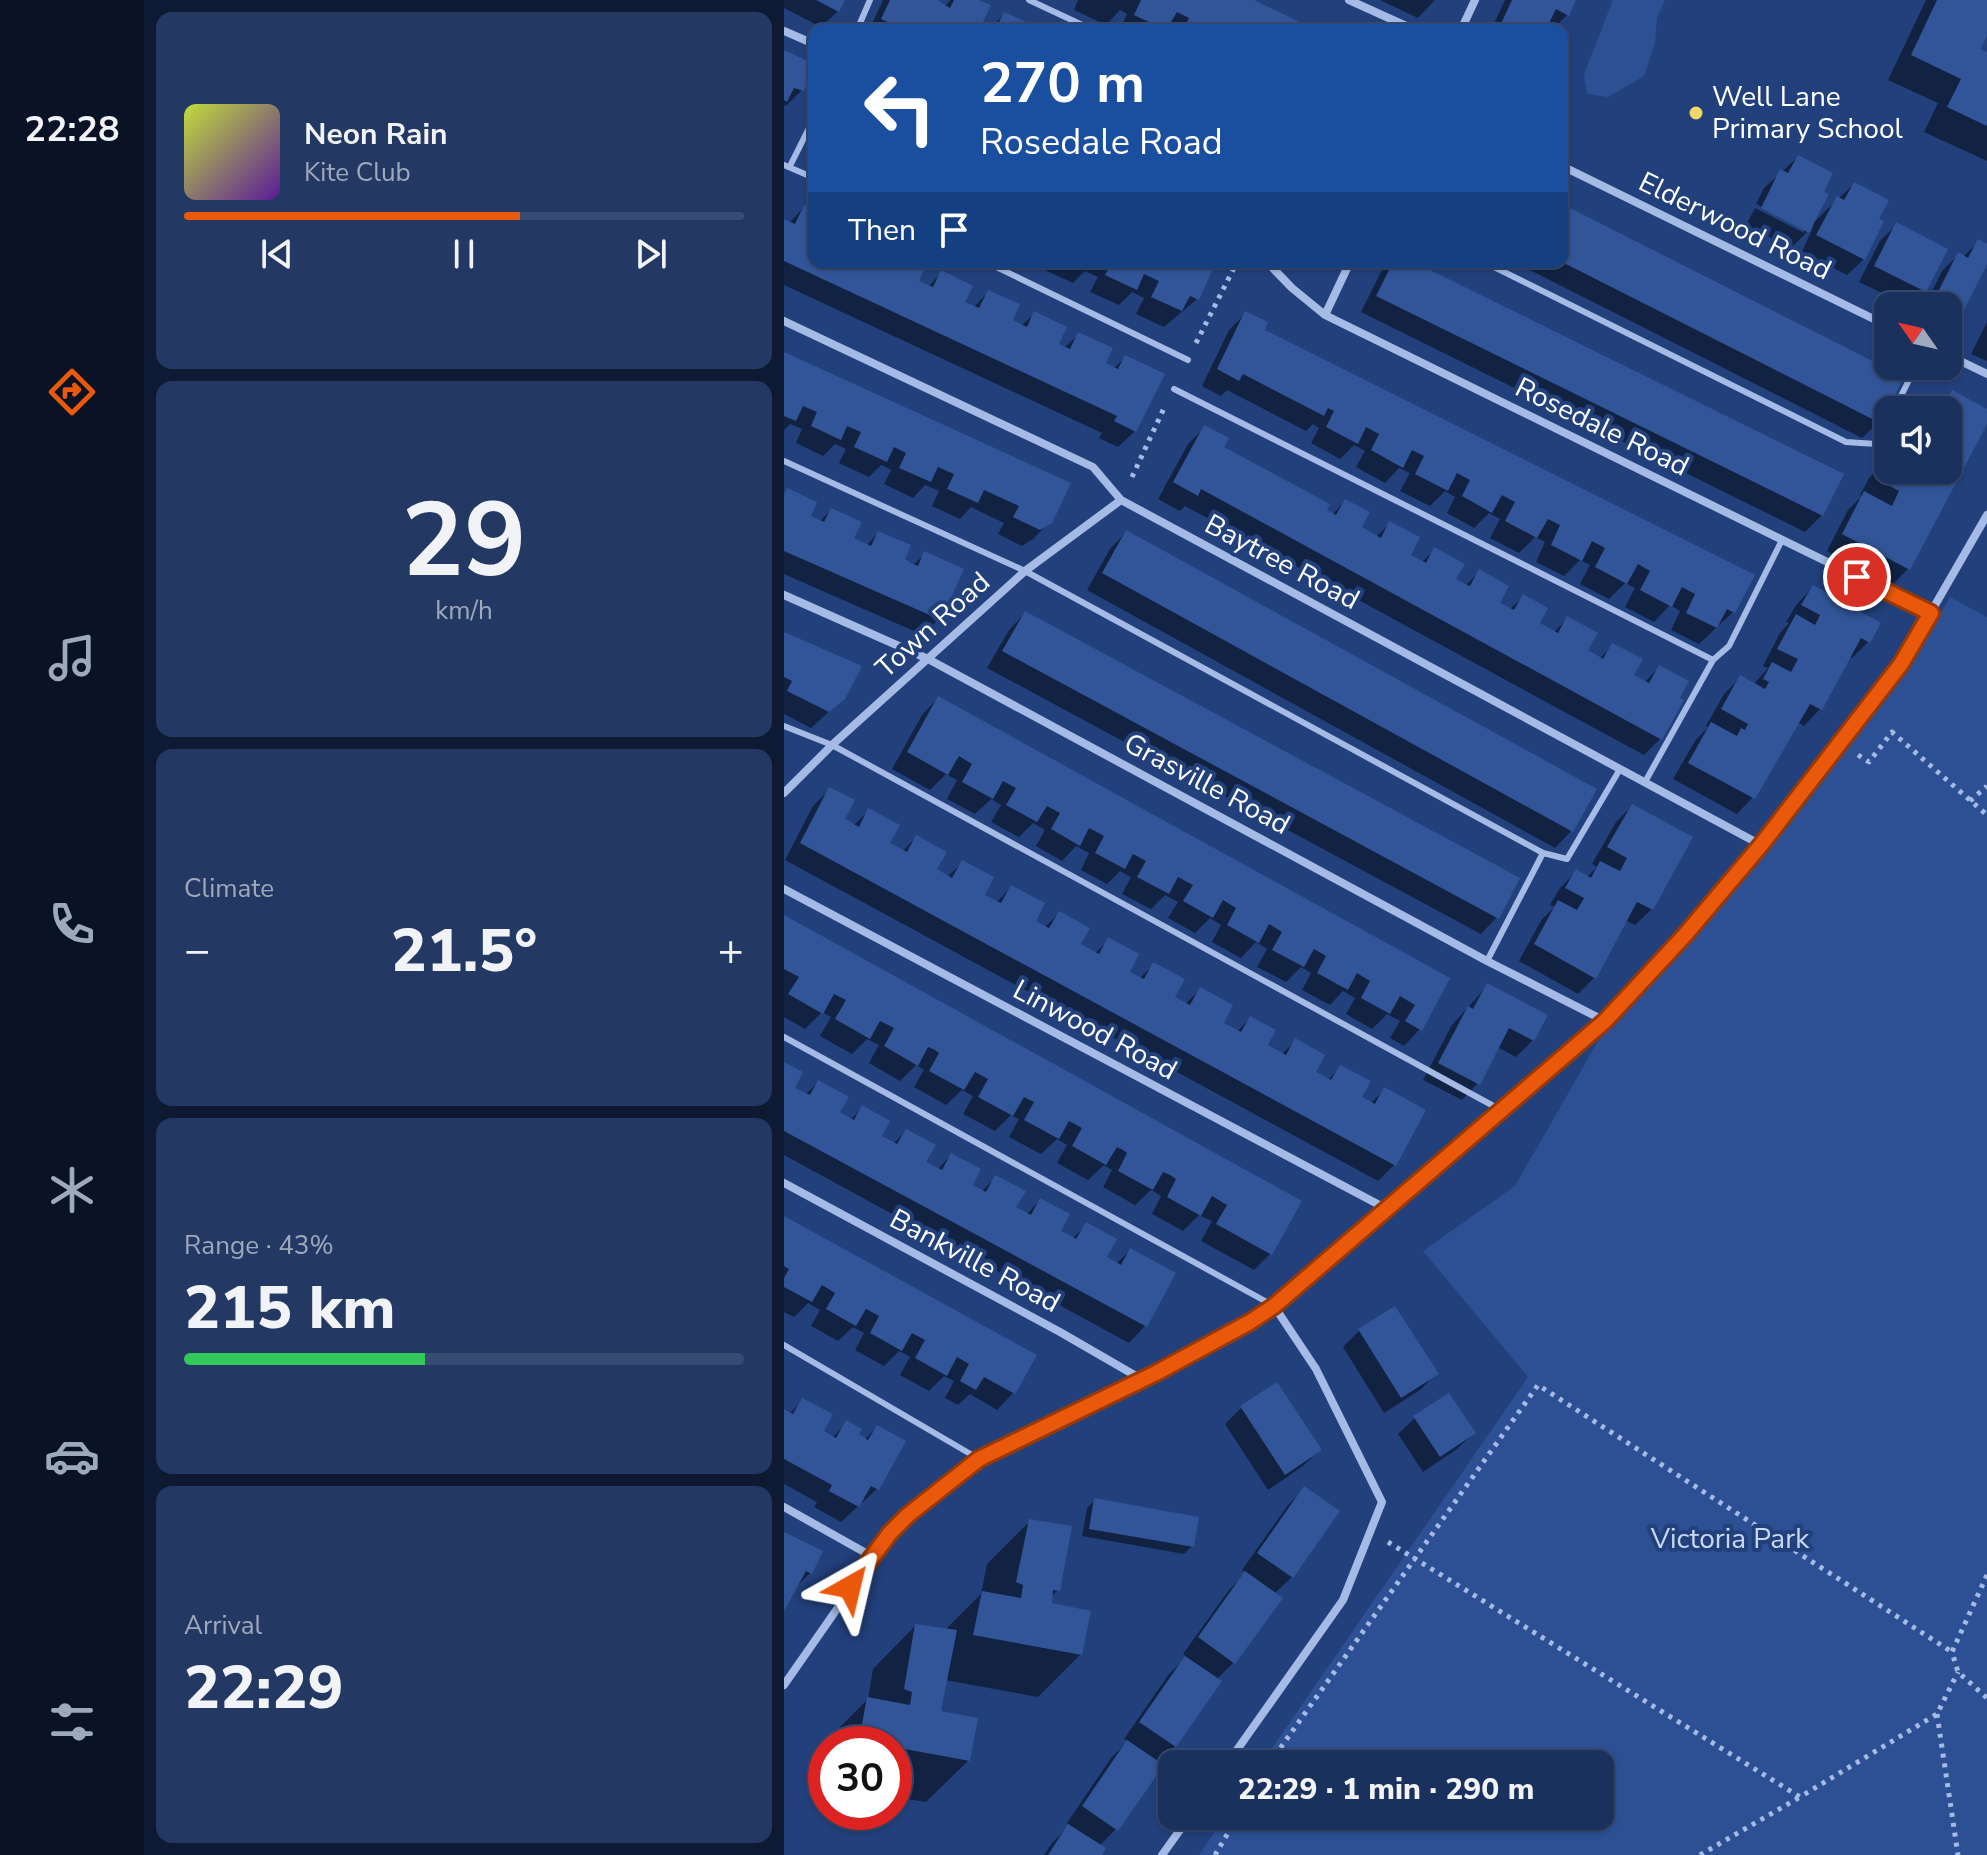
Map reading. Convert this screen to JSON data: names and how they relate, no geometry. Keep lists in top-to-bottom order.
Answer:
{
  "streets": {
    "street": [
      "Elderwood Road",
      "Rosedale Road",
      "Baytree Road",
      "Town Road",
      "Grasville Road",
      "Linwood Road",
      "Bankville Road"
    ]
  },
  "crossings": [
    ["Baytree Road", "Town Road"],
    ["Town Road", "Grasville Road"]
  ],
  "parks": ["Victoria Park"],
  "places": ["Well Lane Primary School"],
  "north": "top left",
  "page": {
    "tabs": "22:28",
    "turn": ["270 m", "Rosedale Road"],
    "song": ["Neon Rain", "Kite Club"],
    "then": "Then",
    "tile": [
      ["29", "km/h"],
      "Climate",
      ["Range · 43%", "215 km"],
      ["Arrival", "22:29"]
    ],
    "heat": ["−", "21.5°", "+"],
    "limit": "30",
    "trip": "22:29 · 1 min · 290 m"
  }
}
